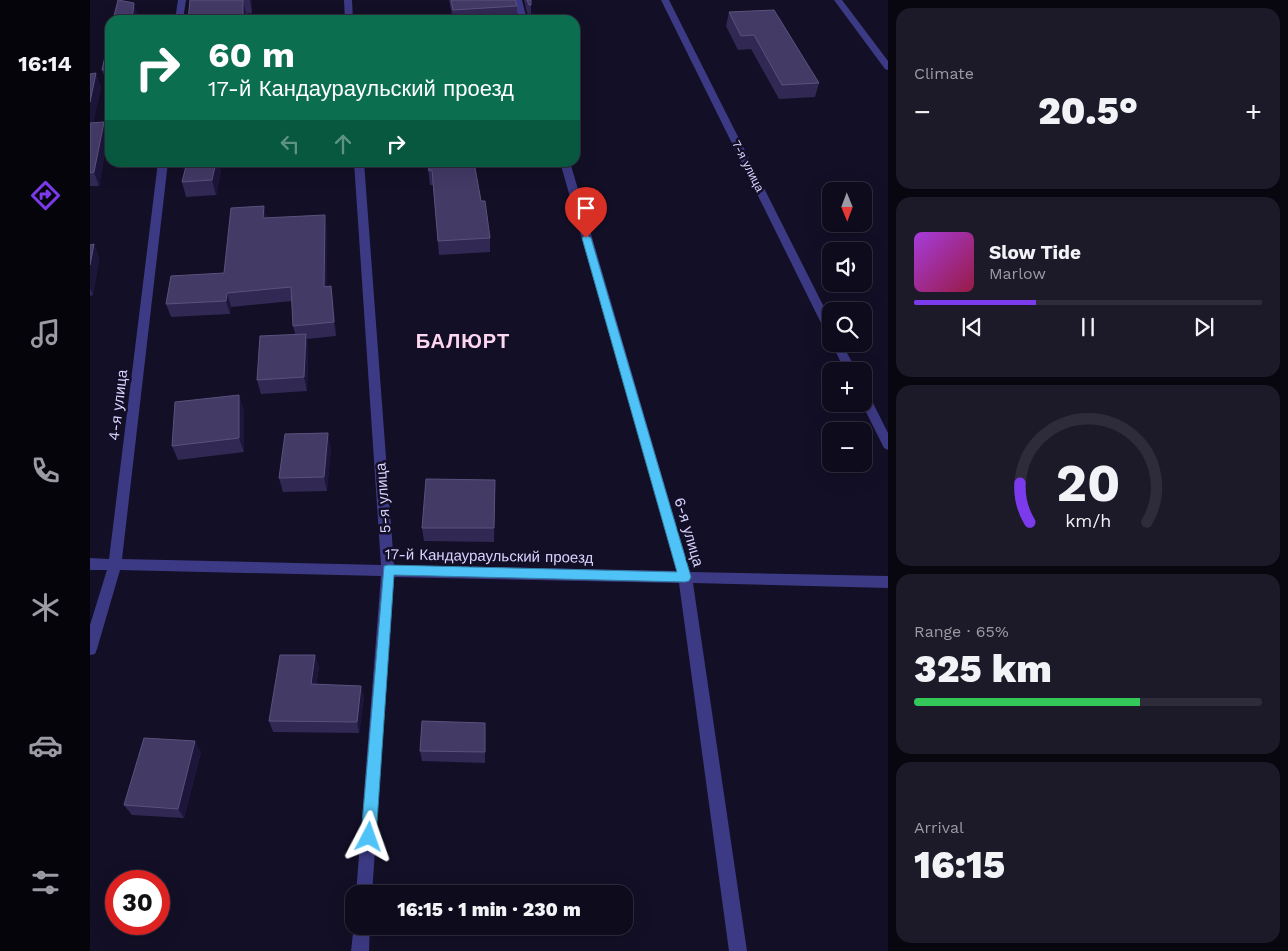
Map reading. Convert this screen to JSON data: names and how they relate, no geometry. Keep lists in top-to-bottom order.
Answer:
{
  "streets": {
    "street": [
      "7-я улица",
      "4-я улица",
      "5-я улица",
      "6-я улица",
      "17-й Кандаураульский проезд"
    ]
  },
  "crossings": [
    ["4-я улица", "17-й Кандаураульский проезд"],
    ["5-я улица", "17-й Кандаураульский проезд"],
    ["6-я улица", "17-й Кандаураульский проезд"]
  ],
  "districts": ["БАЛЮРТ"],
  "north": "bottom",
  "page": {
    "tabs": "16:14",
    "tile": [
      "Climate",
      ["Range · 65%", "325 km"],
      ["Arrival", "16:15"]
    ],
    "turn": ["60 m", "17-й Кандаураульский проезд"],
    "heat": ["−", "20.5°", "+"],
    "map_buttons": ["+", "−"],
    "song": ["Slow Tide", "Marlow"],
    "limit": "30",
    "trip": "16:15 · 1 min · 230 m",
    "gauge": ["20", "km/h"]
  }
}
